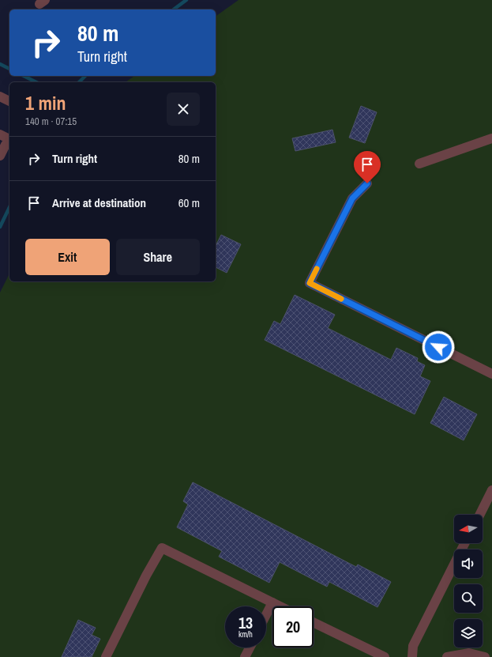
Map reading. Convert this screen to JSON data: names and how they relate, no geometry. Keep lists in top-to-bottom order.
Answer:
{
  "north": "left",
  "page": {
    "turn": ["80 m", "Turn right"],
    "heading": ["1 min", "140 m · 07:15"],
    "list": [
      {
        "name": "Turn right",
        "value": "80 m"
      },
      {
        "name": "Arrive at destination",
        "value": "60 m"
      }
    ],
    "buttons": ["Exit", "Share"],
    "speed": "13 km/h",
    "limit": "20"
  }
}
